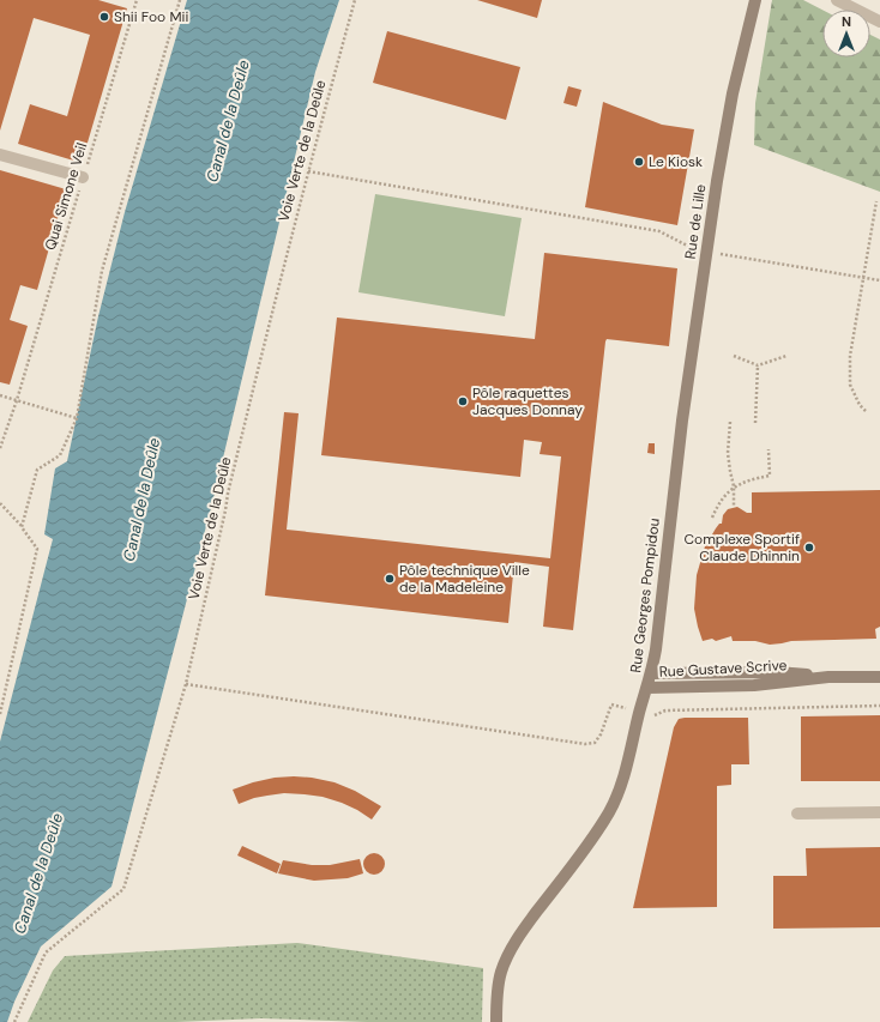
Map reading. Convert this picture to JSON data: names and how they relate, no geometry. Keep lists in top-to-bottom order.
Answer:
{
  "streets": {
    "street": ["Rue de Lille", "Rue Georges Pompidou", "Rue Gustave Scrive"],
    "path": ["Voie Verte de la Deûle", "Quai Simone Veil"]
  },
  "crossings": [
    ["Rue de Lille", "Rue Georges Pompidou"],
    ["Rue Georges Pompidou", "Rue Gustave Scrive"]
  ],
  "water": ["Canal de la Deûle"],
  "places": [
    "Shii Foo Mii",
    "Le Kiosk",
    "Pôle raquettes Jacques Donnay",
    "Complexe Sportif Claude Dhinnin",
    "Pôle technique Ville de la Madeleine"
  ],
  "north": "top"
}
